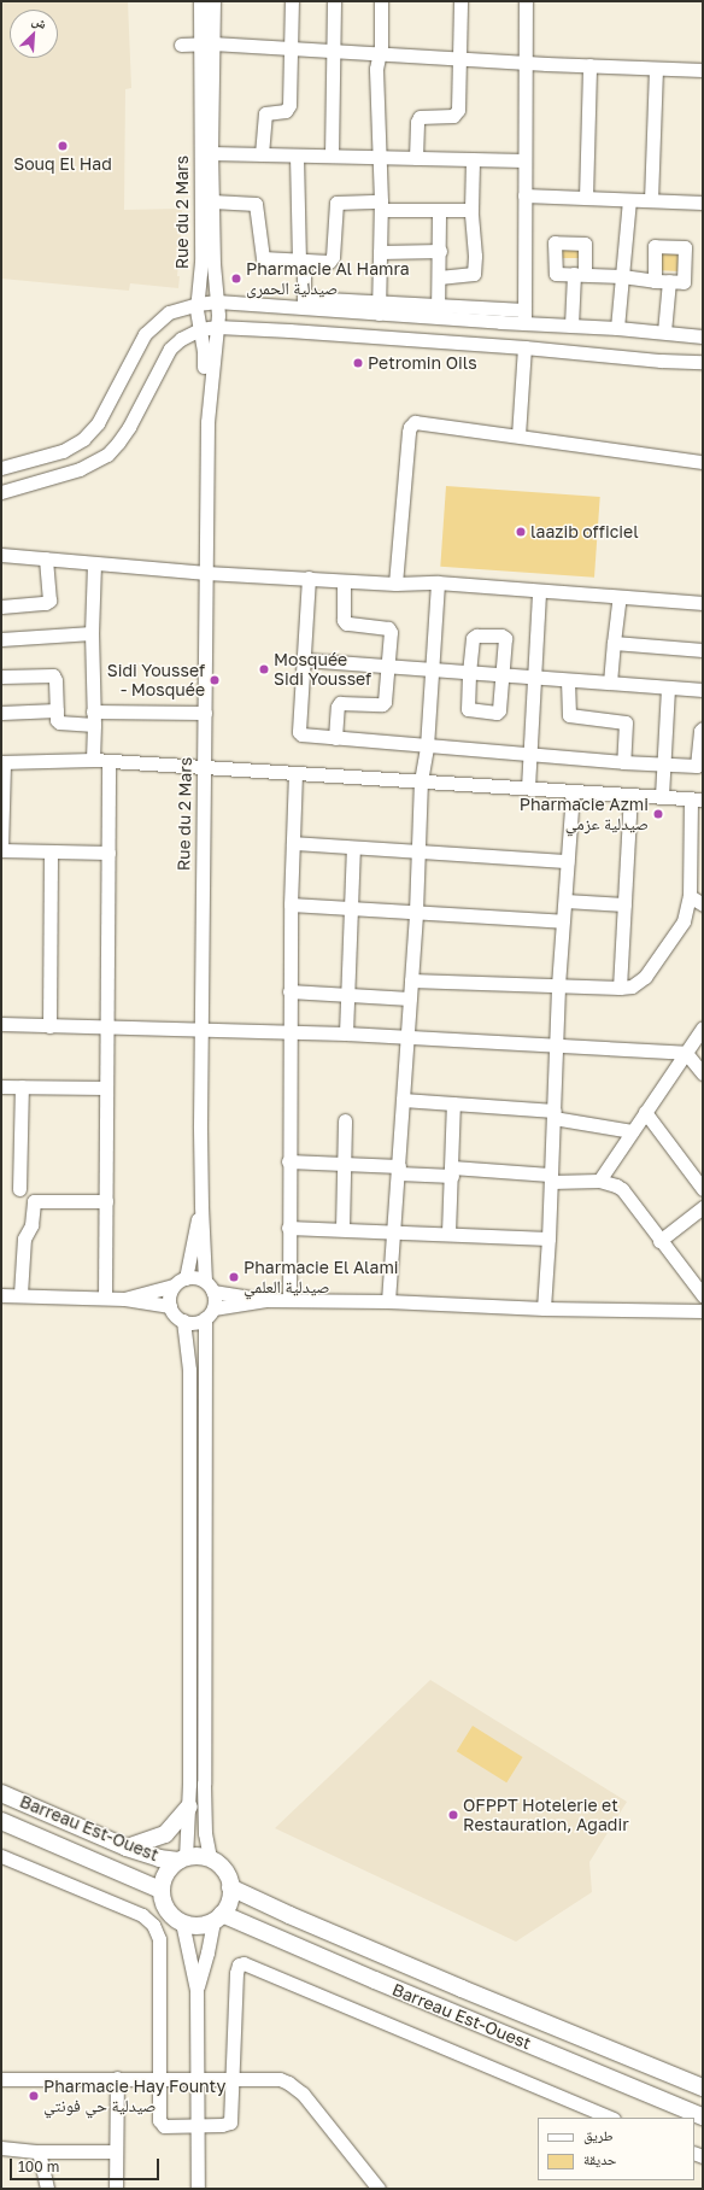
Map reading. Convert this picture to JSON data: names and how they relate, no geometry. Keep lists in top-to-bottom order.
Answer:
{
  "streets": {
    "main road": ["Barreau Est-Ouest"],
    "street": ["Rue du 2 Mars"]
  },
  "places": [
    "Souq El Had",
    "Pharmacie Al Hamra صيدلية الحمرى",
    "Petromin Oils",
    "laazib officiel",
    "Mosquée Sidi Youssef",
    "Sidi Youssef - Mosquée",
    "Pharmacie Azmi صيدلية عزمي",
    "Pharmacie El Alami صيدلية العلمي",
    "OFPPT Hotelerie et Restauration, Agadir",
    "Pharmacie Hay Founty صيدلية حي فونتي"
  ],
  "legend": ["طريق", "حديقة"],
  "scale_bar": "100 m",
  "north": "top right"
}
